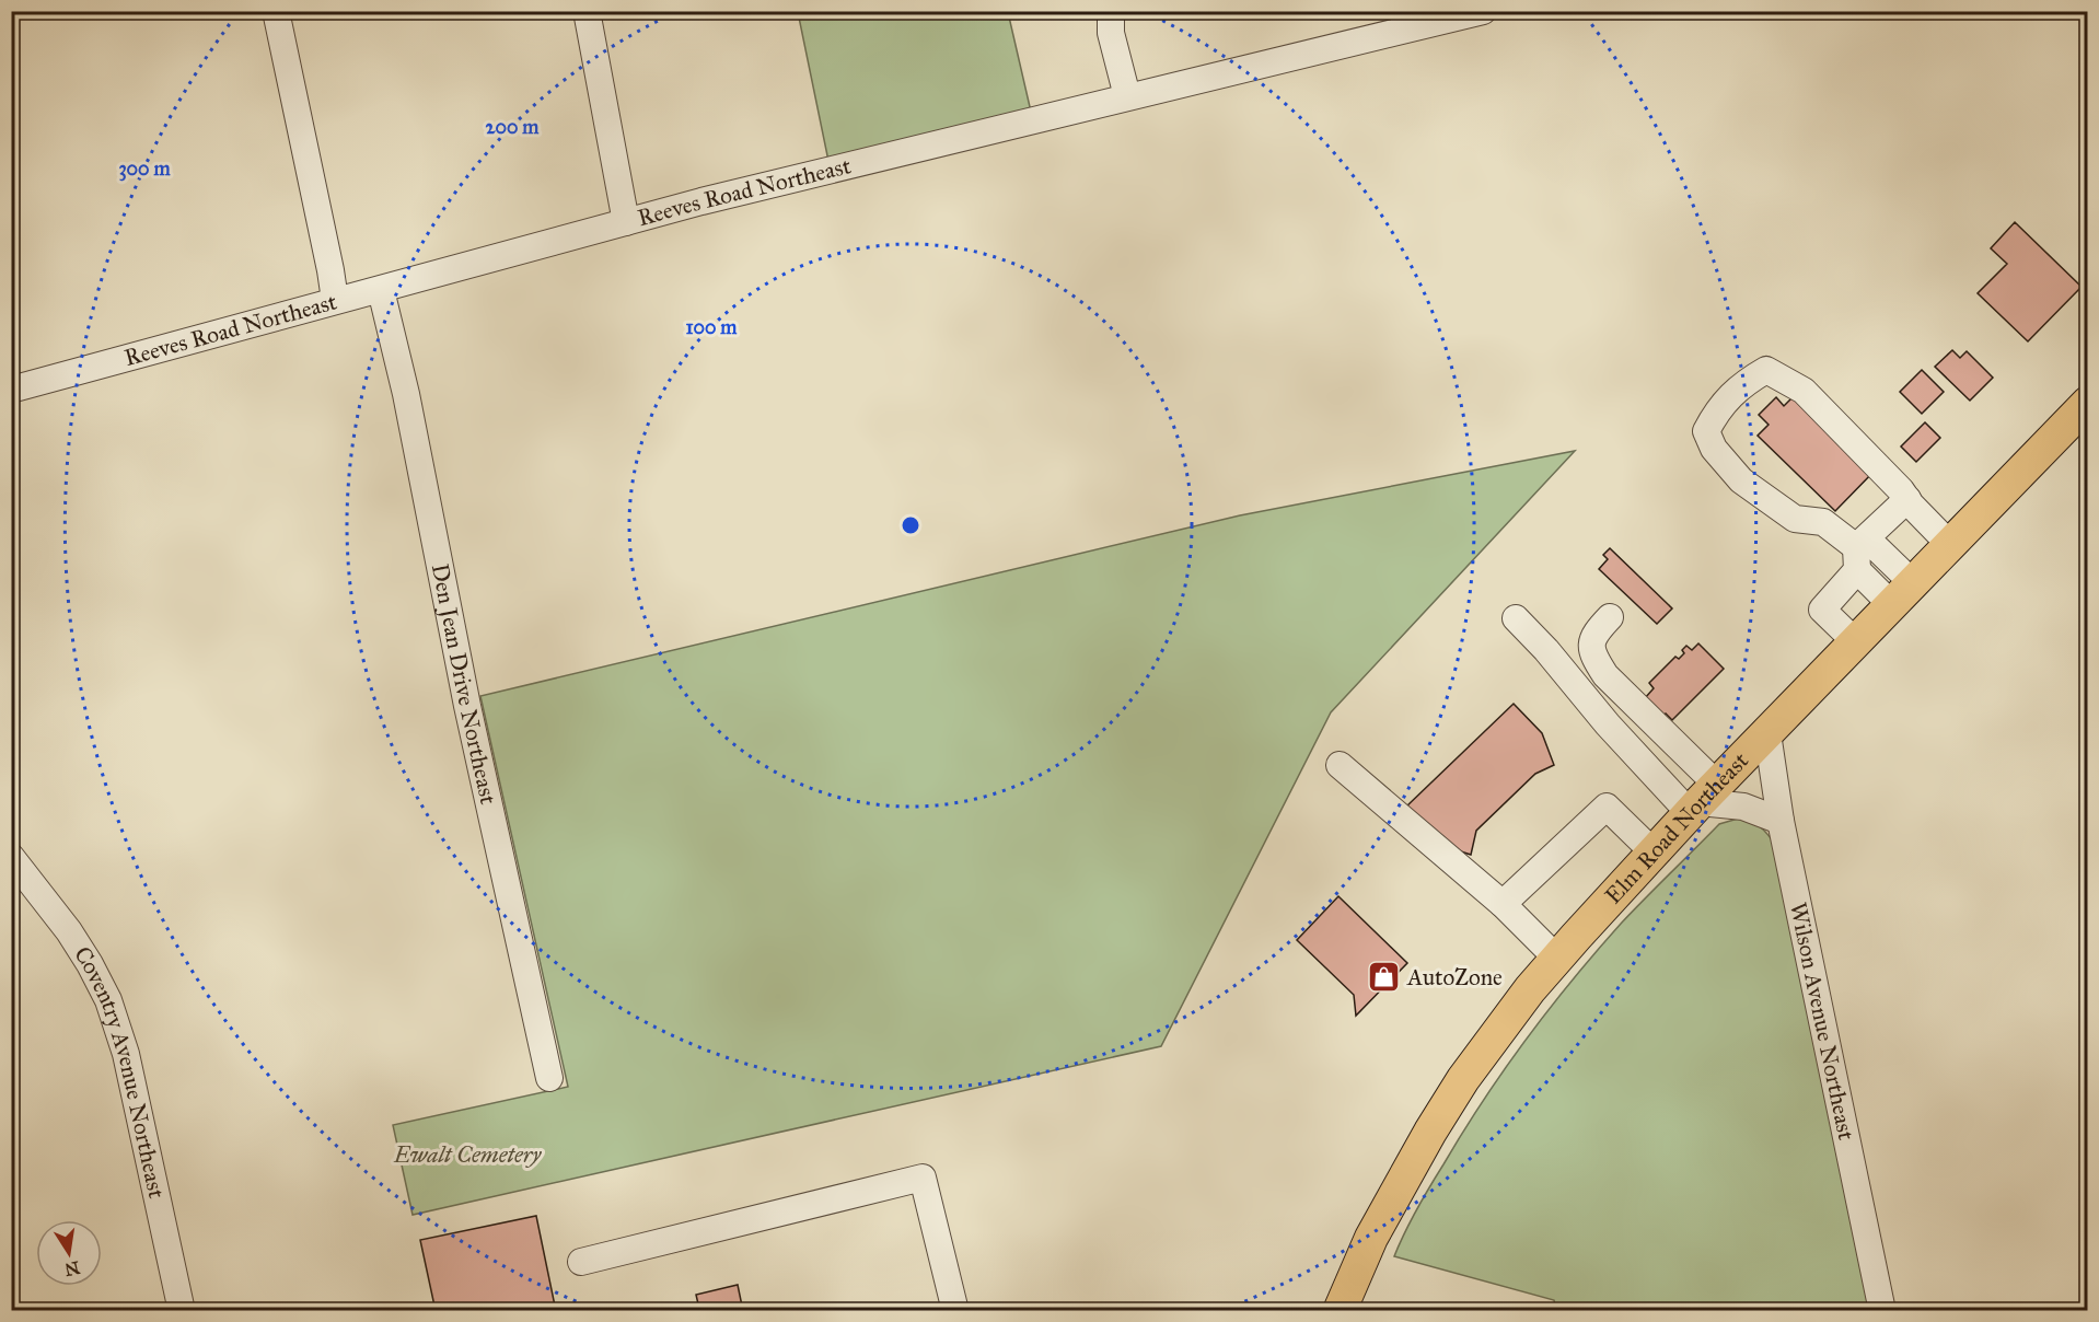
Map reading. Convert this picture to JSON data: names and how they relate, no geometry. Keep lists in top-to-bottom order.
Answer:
{
  "streets": {
    "main road": ["Elm Road Northeast"],
    "street": [
      "Reeves Road Northeast",
      "Den Jean Drive Northeast",
      "Wilson Avenue Northeast",
      "Coventry Avenue Northeast"
    ]
  },
  "crossings": [
    ["Reeves Road Northeast", "Den Jean Drive Northeast"],
    ["Elm Road Northeast", "Wilson Avenue Northeast"]
  ],
  "parks": ["Ewalt Cemetery"],
  "places": {
    "shop": ["AutoZone"]
  },
  "north": "bottom",
  "rings": ["200 m", "300 m", "100 m"]
}
